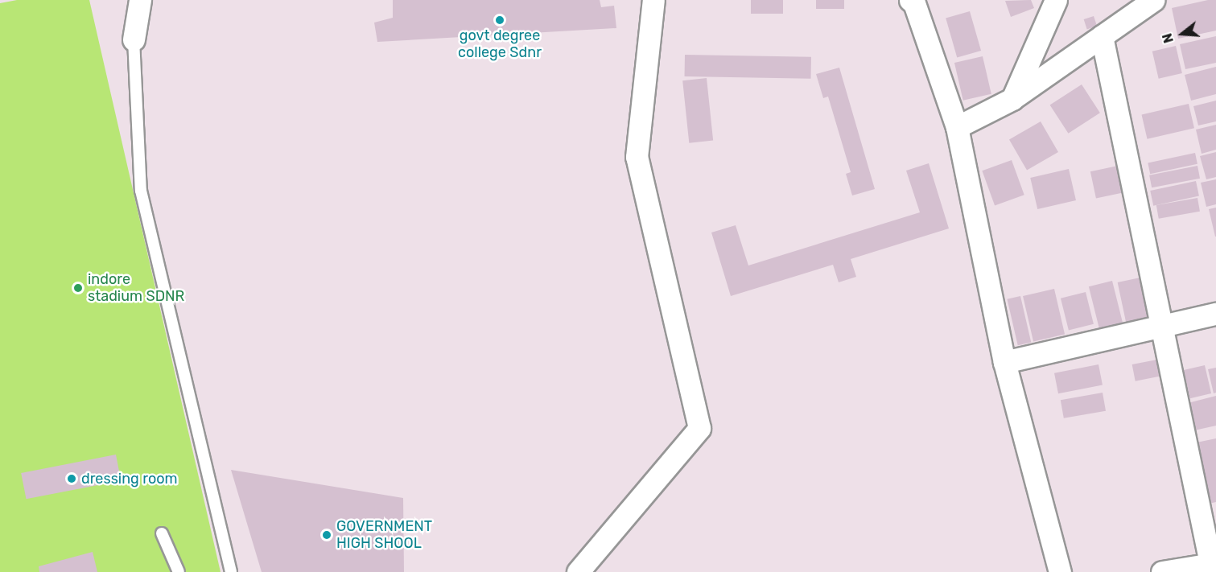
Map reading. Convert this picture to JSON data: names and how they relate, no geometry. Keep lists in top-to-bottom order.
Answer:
{
  "places": [
    "govt degree college Sdnr",
    "indore stadium SDNR",
    "dressing room",
    "GOVERNMENT HIGH SHOOL"
  ],
  "north": "left"
}
